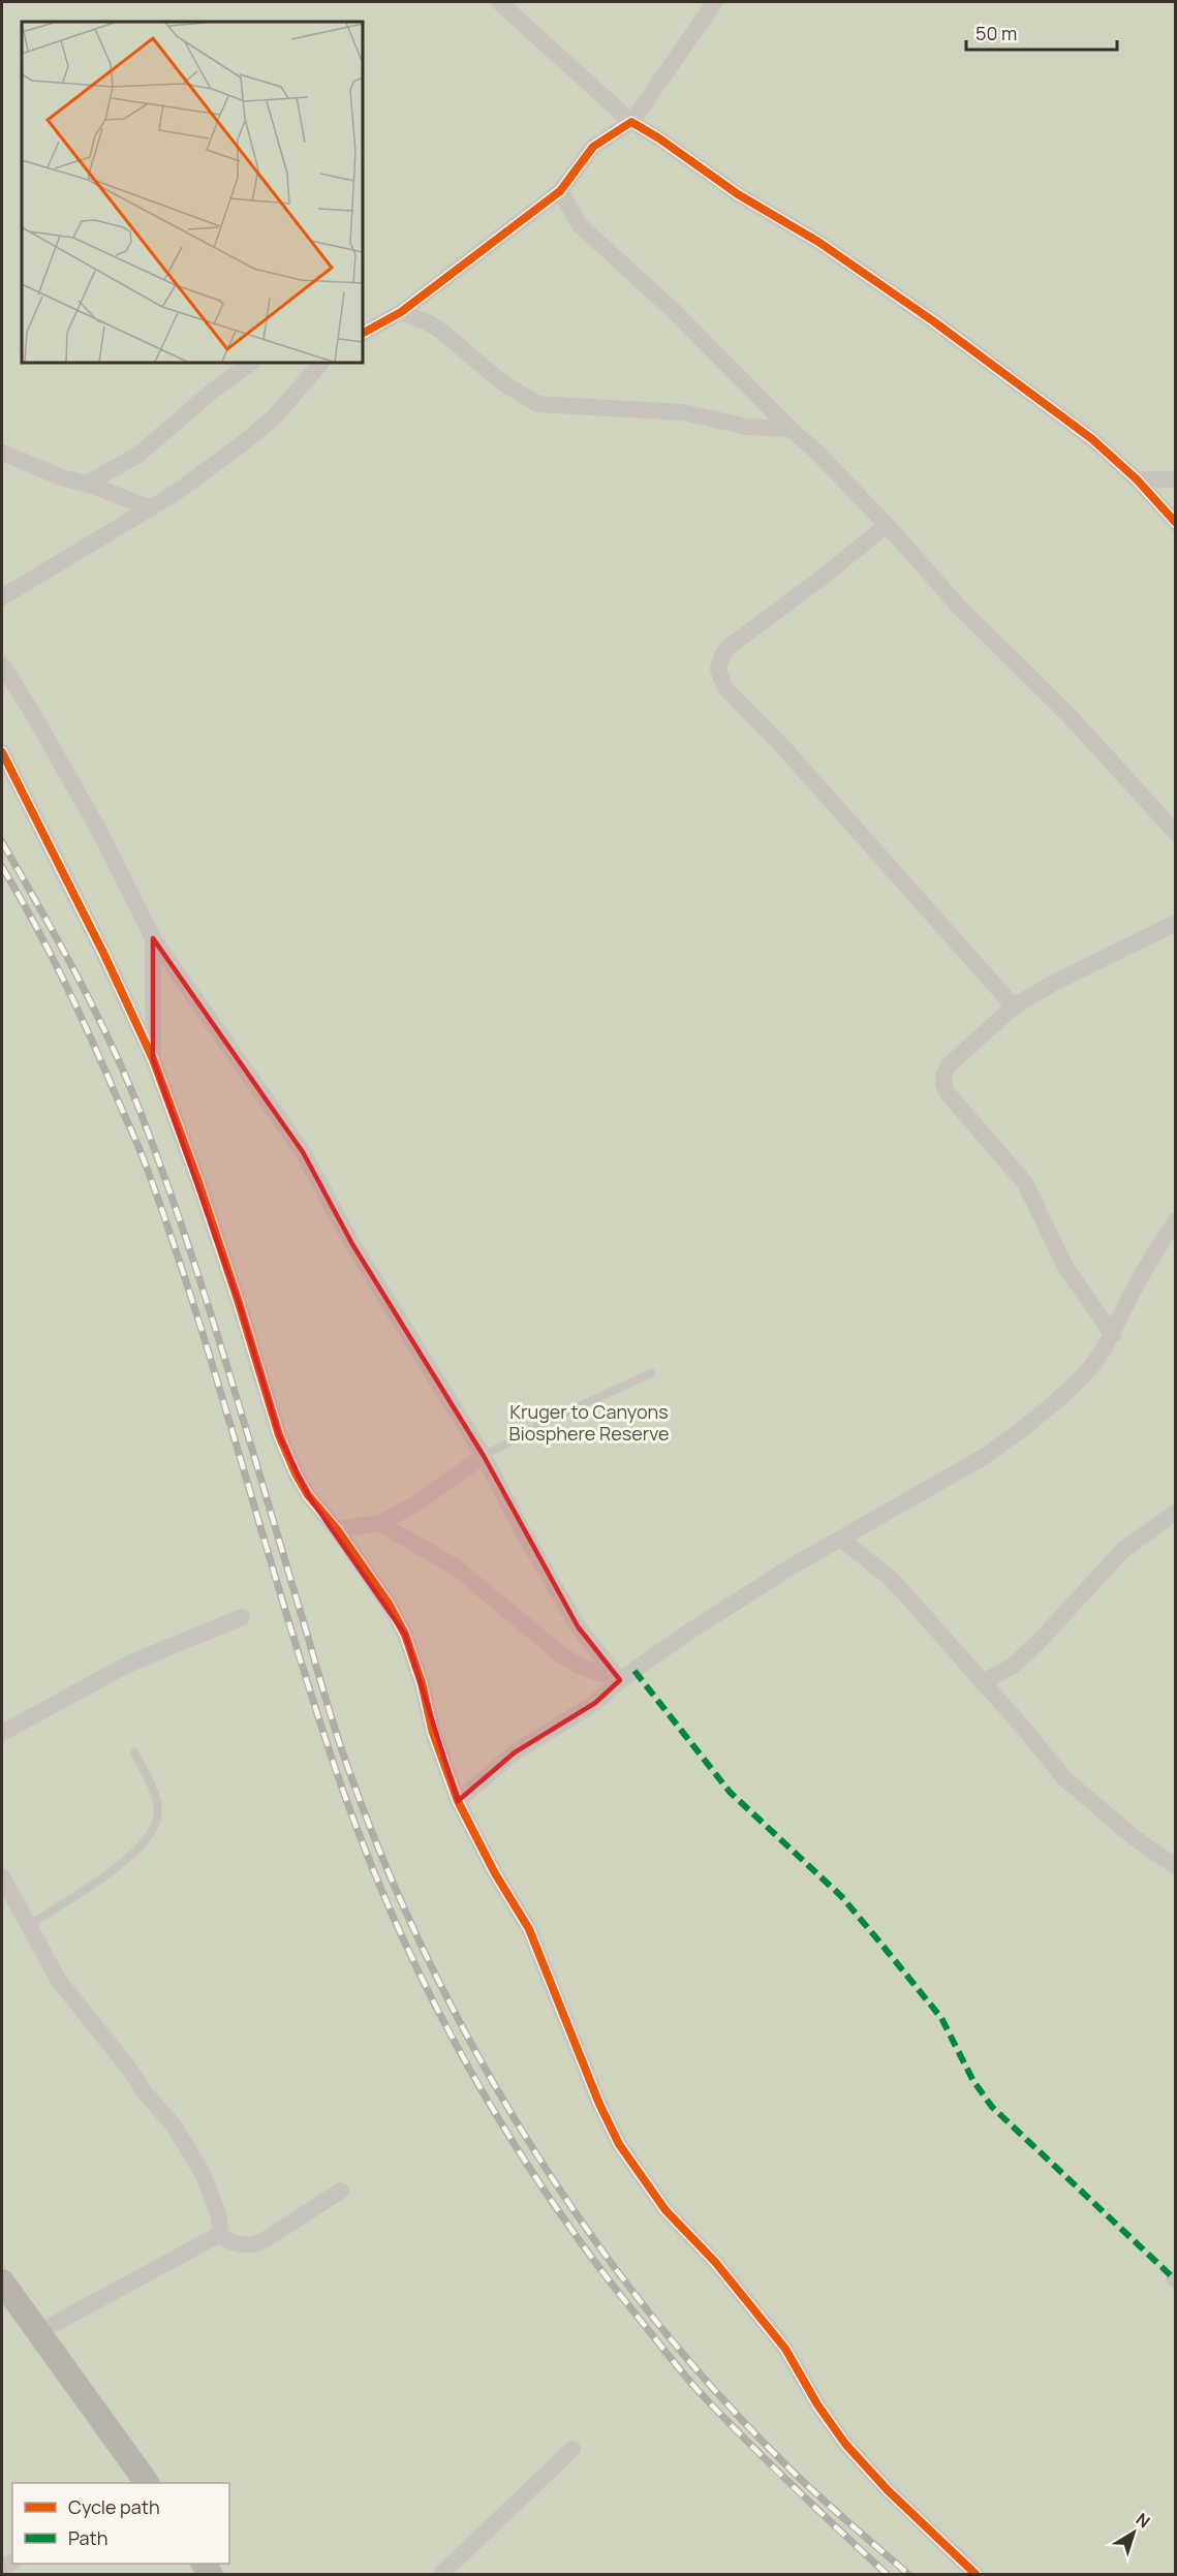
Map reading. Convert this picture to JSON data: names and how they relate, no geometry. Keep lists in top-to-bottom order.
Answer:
{
  "parks": ["Kruger to Canyons Biosphere Reserve"],
  "legend": ["Cycle path", "Path"],
  "scale_bar": "50 m",
  "north": "top right"
}
